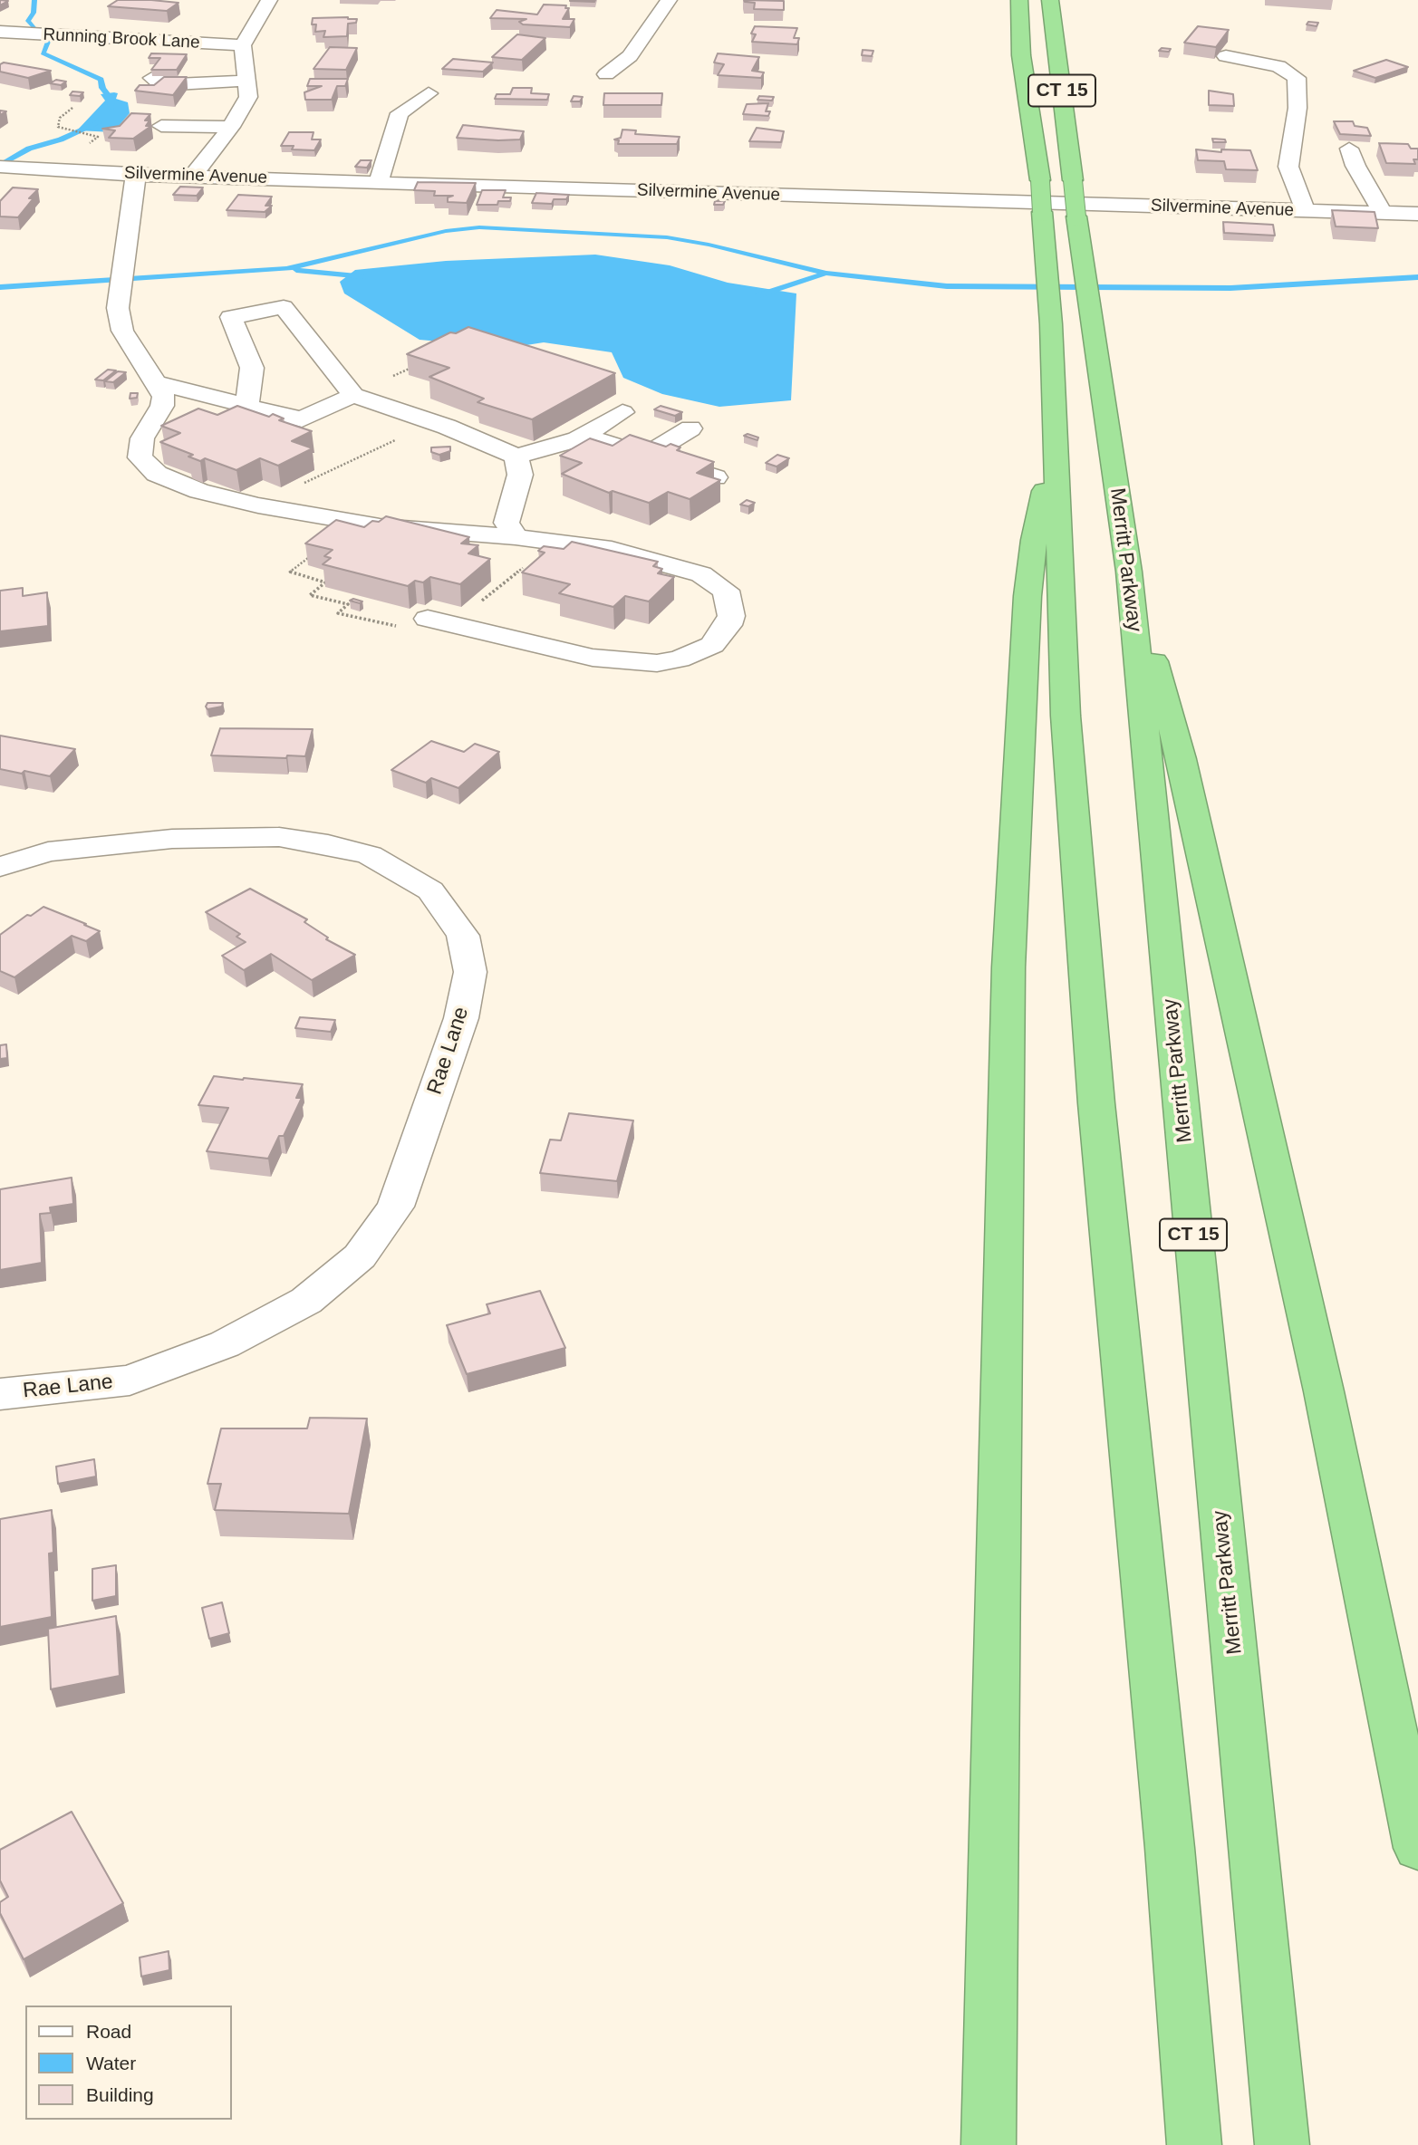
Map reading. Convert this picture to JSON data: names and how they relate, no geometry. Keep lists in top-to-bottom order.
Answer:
{
  "streets": {
    "highway": ["CT 15", "Merritt Parkway"],
    "street": ["Running Brook Lane", "Silvermine Avenue", "Rae Lane"]
  },
  "legend": ["Road", "Water", "Building"]
}
